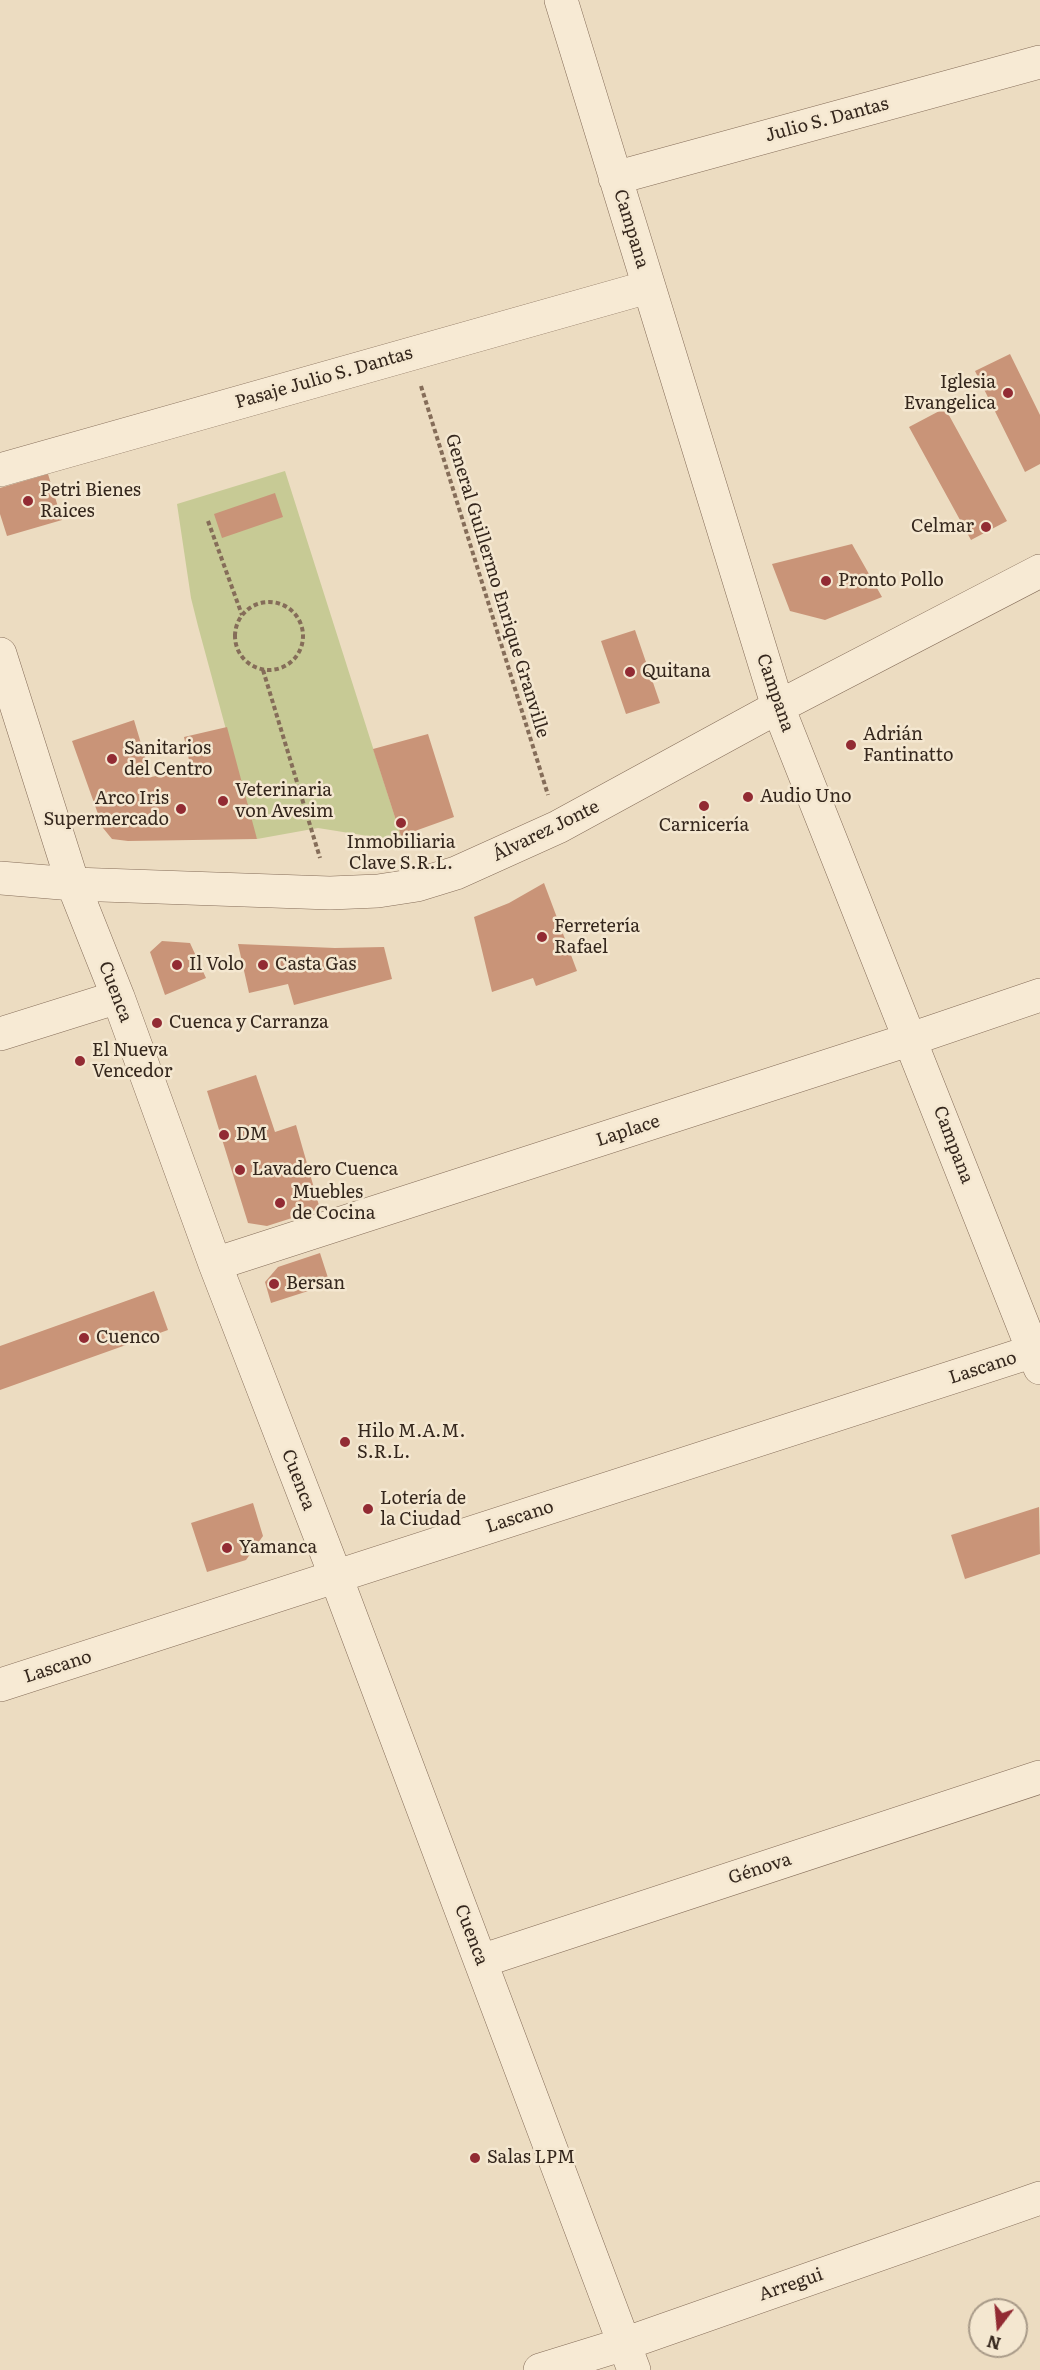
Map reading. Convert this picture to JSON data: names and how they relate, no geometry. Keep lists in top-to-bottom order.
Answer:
{
  "streets": {
    "street": [
      "Julio S. Dantas",
      "Campana",
      "Pasaje Julio S. Dantas",
      "Álvarez Jonte",
      "Cuenca",
      "Laplace",
      "Lascano",
      "Génova",
      "Arregui"
    ],
    "path": ["General Guillermo Enrique Granville"]
  },
  "crossings": [
    ["Julio S. Dantas", "Campana"],
    ["Campana", "Pasaje Julio S. Dantas"],
    ["Campana", "Álvarez Jonte"],
    ["Campana", "Laplace"],
    ["Campana", "Lascano"],
    ["Pasaje Julio S. Dantas", "General Guillermo Enrique Granville"],
    ["General Guillermo Enrique Granville", "Álvarez Jonte"],
    ["Álvarez Jonte", "Cuenca"],
    ["Cuenca", "Laplace"],
    ["Cuenca", "Lascano"],
    ["Cuenca", "Génova"],
    ["Cuenca", "Arregui"]
  ],
  "places": [
    "Iglesia Evangelica",
    "Petri Bienes Raices",
    "Celmar",
    "Pronto Pollo",
    "Quitana",
    "Adrián Fantinatto",
    "Sanitarios del Centro",
    "Audio Uno",
    "Veterinaria von Avesim",
    "Carnicería",
    "Arco Iris Supermercado",
    "Inmobiliaria Clave S.R.L.",
    "Ferretería Rafael",
    "Il Volo",
    "Casta Gas",
    "Cuenca y Carranza",
    "El Nueva Vencedor",
    "DM",
    "Lavadero Cuenca",
    "Muebles de Cocina",
    "Bersan",
    "Cuenco",
    "Hilo M.A.M. S.R.L.",
    "Lotería de la Ciudad",
    "Yamanca",
    "Salas LPM"
  ],
  "north": "bottom"
}
